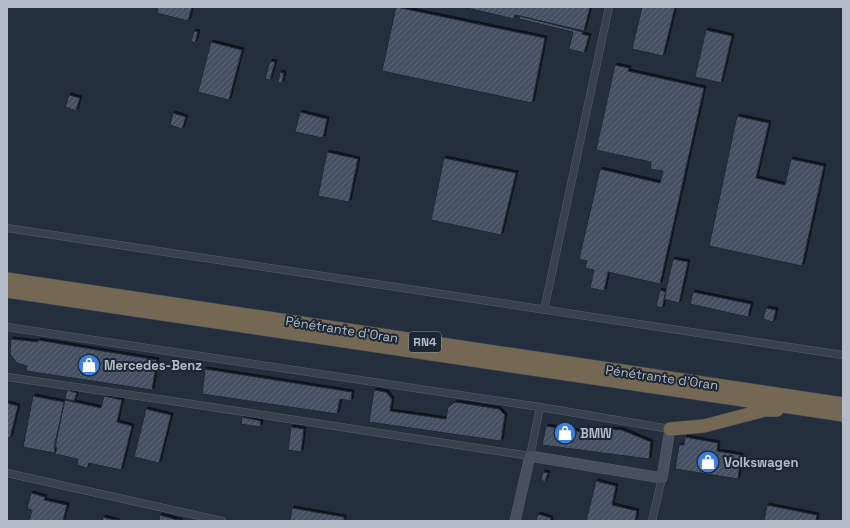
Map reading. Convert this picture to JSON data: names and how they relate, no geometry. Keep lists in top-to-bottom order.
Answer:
{
  "streets": {
    "highway": ["Pénétrante d'Oran", "RN4"]
  },
  "places": {
    "shop": ["Mercedes-Benz", "BMW", "Volkswagen"]
  }
}
